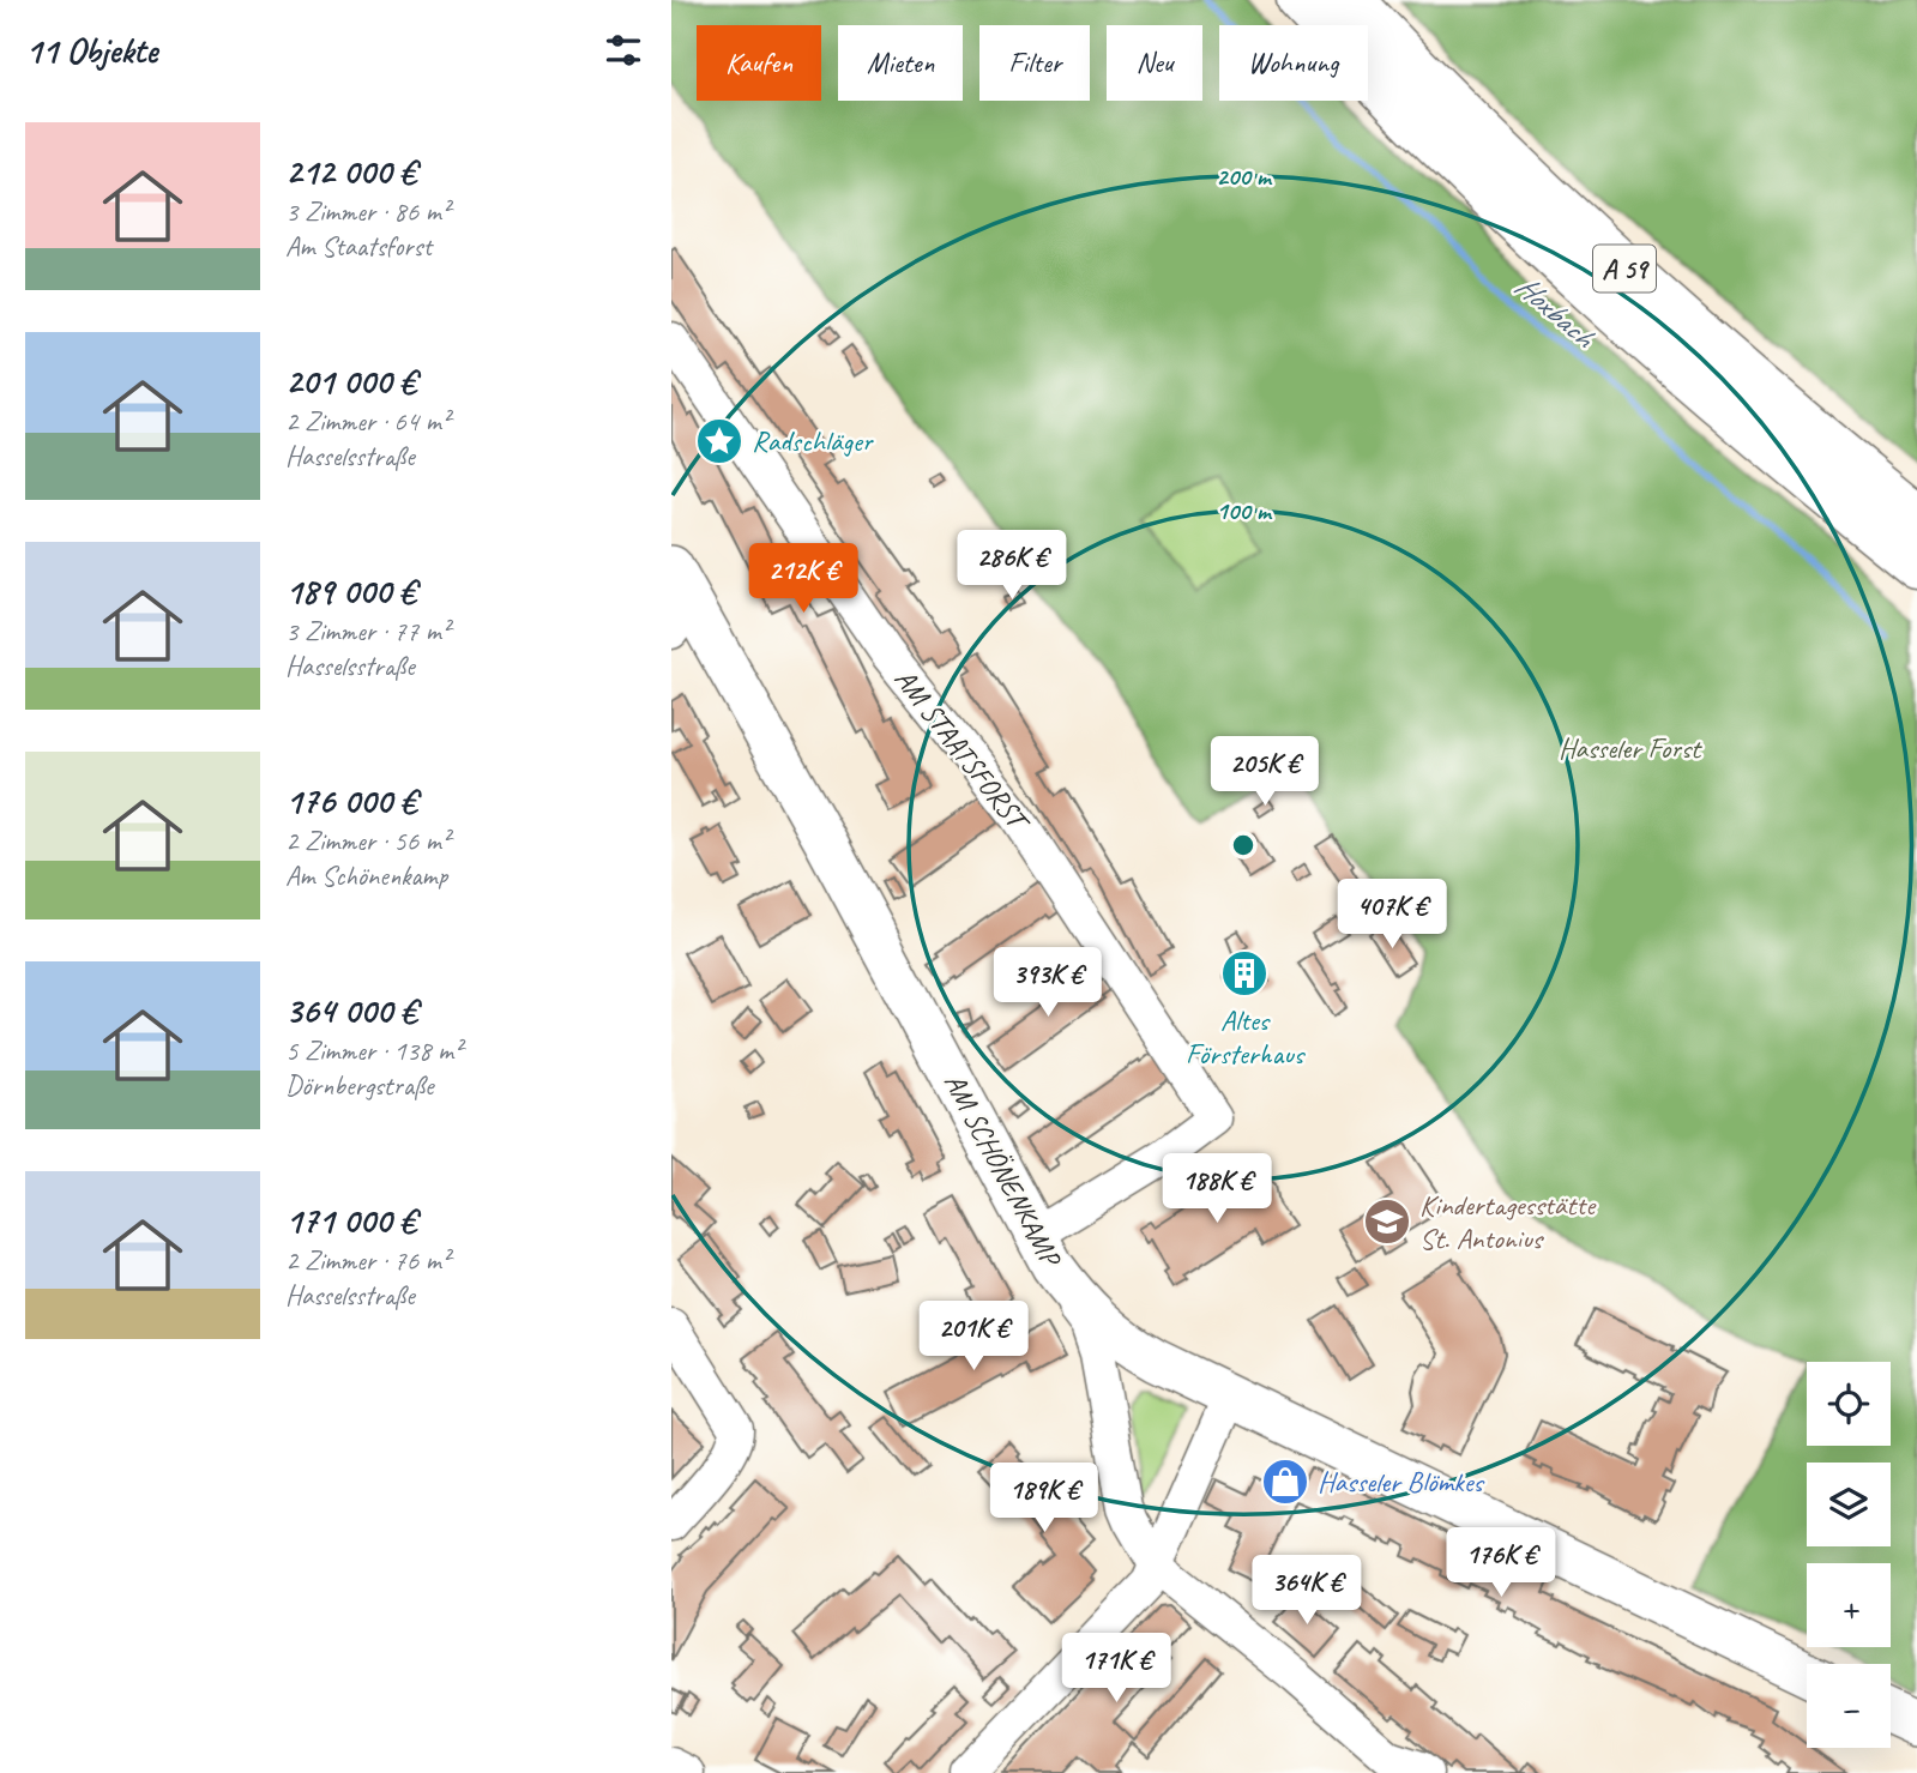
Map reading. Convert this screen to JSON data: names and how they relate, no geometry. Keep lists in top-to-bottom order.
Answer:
{
  "streets": {
    "highway": ["A 59"],
    "main road": ["AM SCHÖNENKAMP"],
    "street": ["AM STAATSFORST"]
  },
  "crossings": [
    ["AM STAATSFORST", "AM SCHÖNENKAMP"]
  ],
  "water": ["Hoxbach"],
  "parks": ["Hasseler Forst"],
  "places": {
    "place": ["Radschläger"],
    "building": ["Altes Försterhaus"],
    "school or university": ["Kindertagesstätte St. Antonius"],
    "shop": ["Hasseler Blömkes"]
  },
  "page": {
    "heading": "11 Objekte",
    "chip": [
      "Kaufen",
      "Mieten",
      "Filter",
      "Neu",
      "Wohnung"
    ],
    "list": [
      {
        "name": "212 000 €",
        "note": "3 Zimmer · 86 m² · Am Staatsforst"
      },
      {
        "name": "201 000 €",
        "note": "2 Zimmer · 64 m² · Hasselsstraße"
      },
      {
        "name": "189 000 €",
        "note": "3 Zimmer · 77 m² · Hasselsstraße"
      },
      {
        "name": "176 000 €",
        "note": "2 Zimmer · 56 m² · Am Schönenkamp"
      },
      {
        "name": "364 000 €",
        "note": "5 Zimmer · 138 m² · Dörnbergstraße"
      },
      {
        "name": "171 000 €",
        "note": "2 Zimmer · 76 m² · Hasselsstraße"
      }
    ],
    "price": [
      "286K €",
      "212K €",
      "205K €",
      "407K €",
      "393K €",
      "188K €",
      "201K €",
      "189K €",
      "176K €",
      "364K €",
      "171K €"
    ],
    "map_buttons": ["+", "−"]
  },
  "rings": ["200 m", "100 m"]
}
